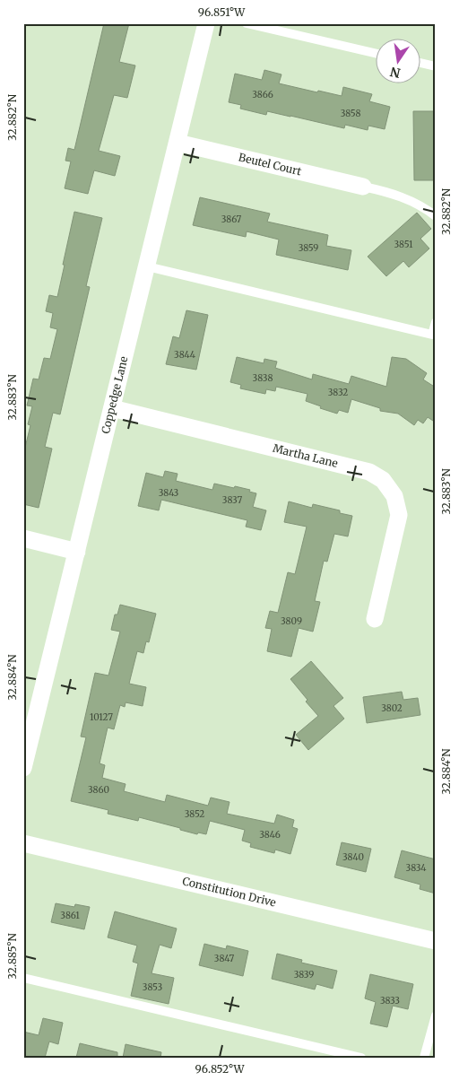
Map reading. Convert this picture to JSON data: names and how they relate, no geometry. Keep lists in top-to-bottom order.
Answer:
{
  "streets": {
    "street": [
      "Beutel Court",
      "Coppedge Lane",
      "Martha Lane",
      "Constitution Drive"
    ]
  },
  "crossings": [
    ["Beutel Court", "Coppedge Lane"],
    ["Coppedge Lane", "Martha Lane"]
  ],
  "house_numbers": [
    "3866",
    "3858",
    "3867",
    "3851",
    "3859",
    "3844",
    "3838",
    "3832",
    "3843",
    "3837",
    "3809",
    "3802",
    "10127",
    "3860",
    "3852",
    "3846",
    "3840",
    "3834",
    "3861",
    "3847",
    "3839",
    "3853",
    "3833"
  ],
  "north": "bottom",
  "coordinates": [
    "96.851°W",
    "32.882°N",
    "32.883°N",
    "32.884°N",
    "32.885°N",
    "96.852°W"
  ]
}
